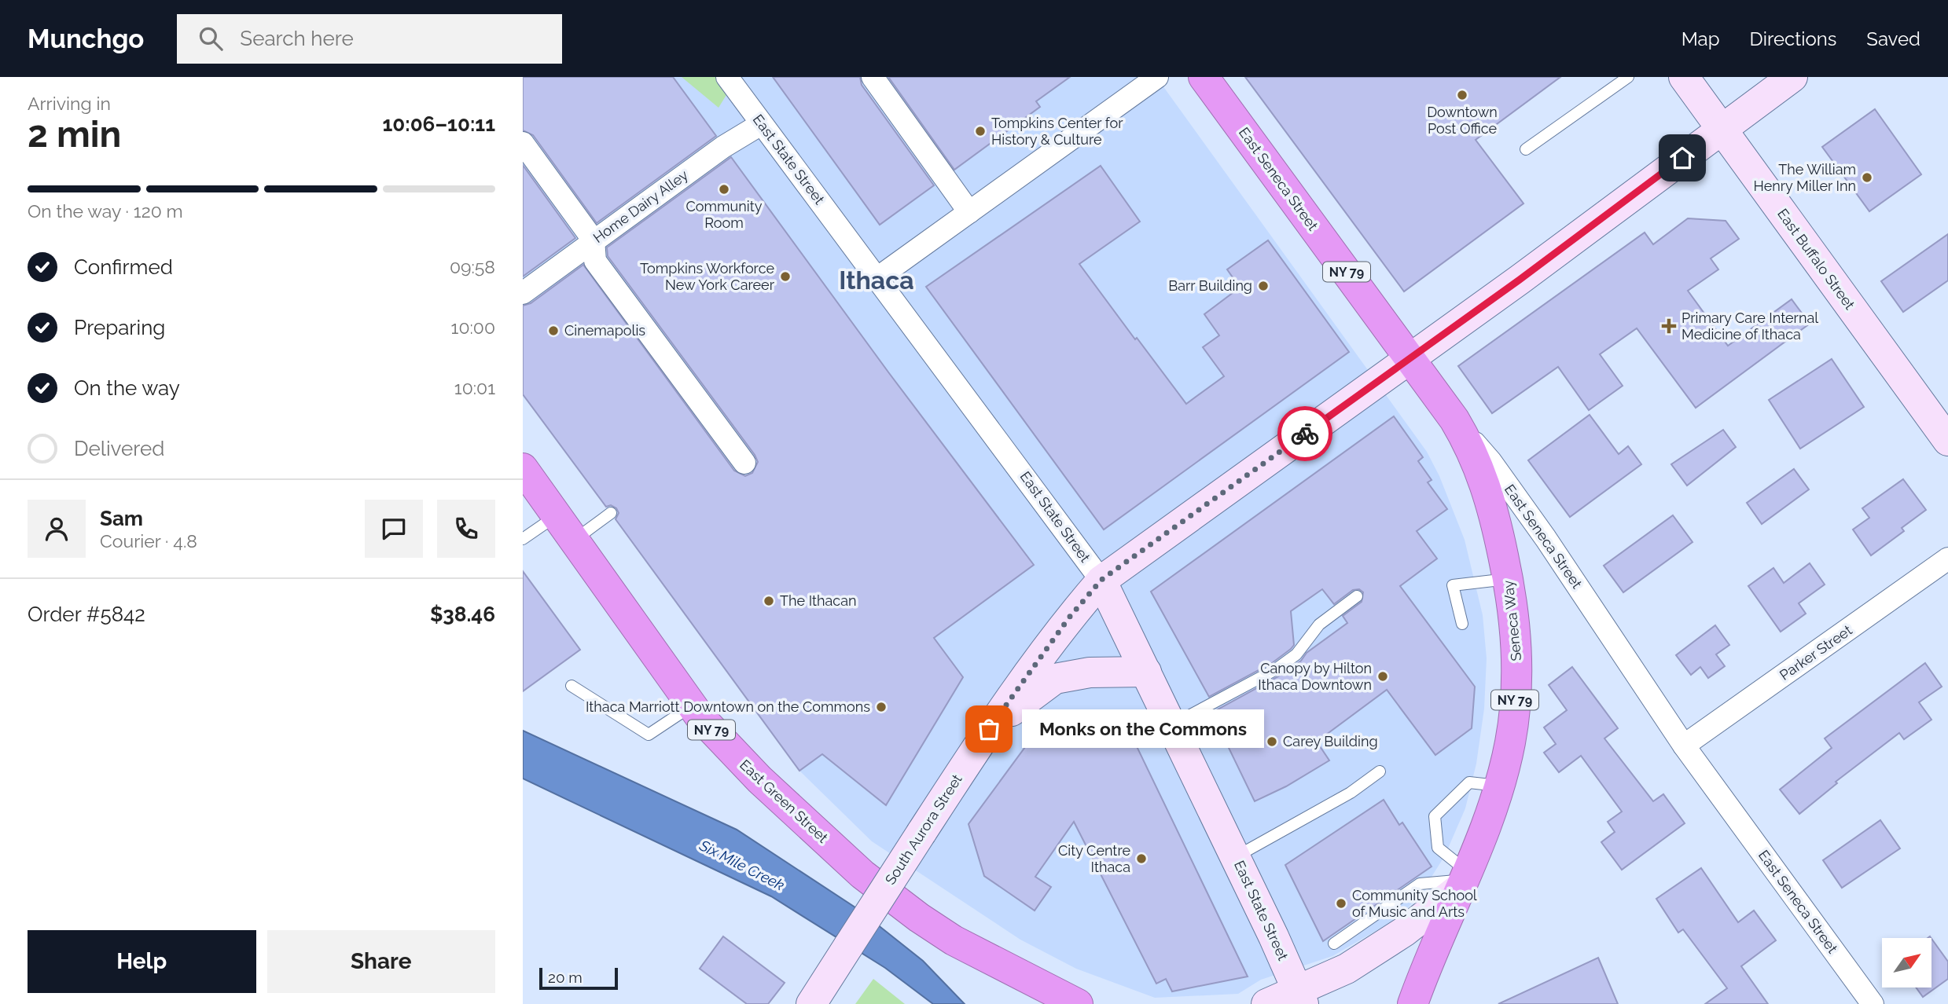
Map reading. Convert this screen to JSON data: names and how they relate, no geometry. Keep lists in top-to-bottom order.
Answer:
{
  "streets": {
    "highway": [
      "East Seneca Street",
      "NY 79",
      "Seneca Way",
      "East Green Street"
    ],
    "street": [
      "East State Street",
      "Home Dairy Alley",
      "East Buffalo Street",
      "Parker Street",
      "South Aurora Street"
    ]
  },
  "crossings": [
    ["East State Street", "Home Dairy Alley"],
    ["East State Street", "South Aurora Street"],
    ["East Seneca Street", "Seneca Way"],
    ["East Seneca Street", "Parker Street"],
    ["East Seneca Street", "South Aurora Street"],
    ["East Buffalo Street", "South Aurora Street"]
  ],
  "districts": ["Ithaca"],
  "water": ["Six Mile Creek"],
  "places": {
    "other": [
      "Downtown Post Office",
      "Tompkins Center for History & Culture",
      "The William Henry Miller Inn",
      "Community Room",
      "Tompkins Workforce New York Career",
      "Barr Building",
      "Cinemapolis",
      "The Ithacan",
      "Canopy by Hilton Ithaca Downtown",
      "Ithaca Marriott Downtown on the Commons",
      "Monks on the Commons",
      "Carey Building",
      "City Centre Ithaca",
      "Community School of Music and Arts"
    ],
    "health": ["Primary Care Internal Medicine of Ithaca"]
  },
  "scale_bar": "20 m",
  "north": "top right",
  "page": {
    "header": "Munchgo",
    "search": "Search here",
    "nav": ["Map", "Directions", "Saved"],
    "heading": ["2 min", "Arriving in", "10:06–10:11"],
    "panel": [
      "Sam",
      "Courier · 4.8",
      "Order #5842",
      "$38.46"
    ],
    "bar": "On the way · 120 m",
    "list": [
      ["Confirmed", "09:58"],
      ["Preparing", "10:00"],
      ["On the way", "10:01"],
      "Delivered"
    ],
    "bubble": "Monks on the Commons",
    "buttons": ["Help", "Share"],
    "scale": "20 m"
  }
}
